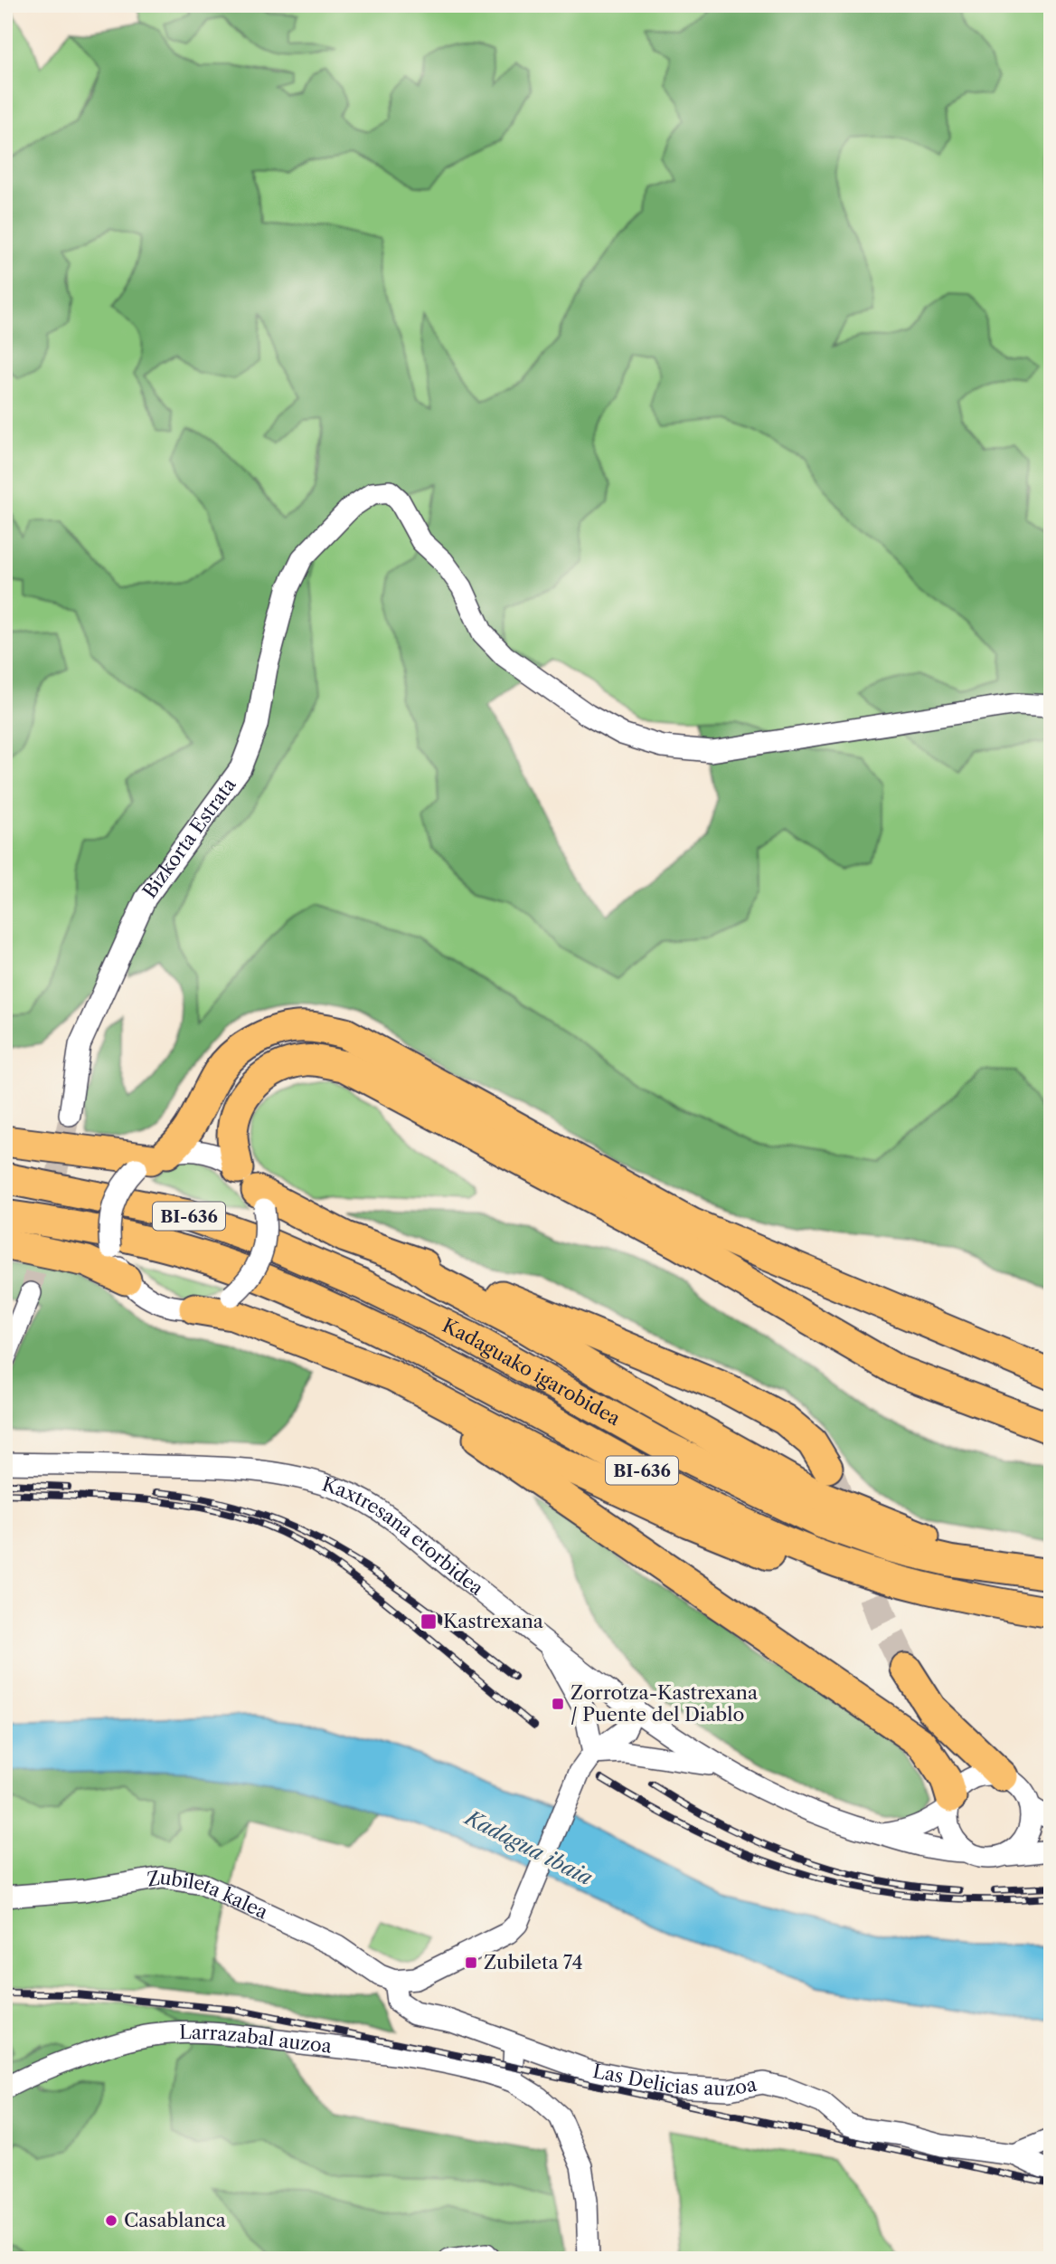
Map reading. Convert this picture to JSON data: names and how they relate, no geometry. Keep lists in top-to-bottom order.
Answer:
{
  "streets": {
    "highway": ["BI-636", "Kadaguako igarobidea"],
    "street": [
      "Bizkorta Estrata",
      "Kaxtresana etorbidea",
      "Zubileta kalea",
      "Larrazabal auzoa",
      "Las Delicias auzoa"
    ]
  },
  "crossings": [
    ["Zubileta kalea", "Las Delicias auzoa"]
  ],
  "water": ["Kadagua ibaia"],
  "places": {
    "transit": ["Kastrexana", "Zorrotza-Kastrexana / Puente del Diablo", "Zubileta 74"],
    "other": ["Casablanca"]
  }
}
